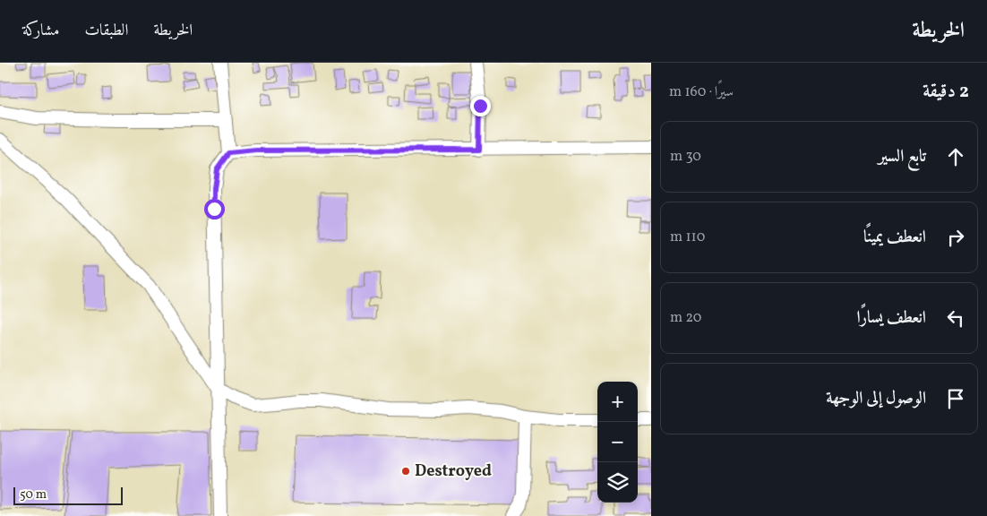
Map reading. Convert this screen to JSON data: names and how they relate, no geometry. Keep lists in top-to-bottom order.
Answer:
{
  "places": ["Destroyed"],
  "scale_bar": "50 m",
  "page": {
    "header": "الخريطة",
    "nav": ["الخريطة", "الطبقات", "مشاركة"],
    "heading": ["2 دقيقة", "سيرًا · 160 m"],
    "list": [
      ["تابع السير", "30 m"],
      ["انعطف يمينًا", "110 m"],
      ["انعطف يسارًا", "20 m"],
      "الوصول إلى الوجهة"
    ],
    "map_buttons": ["+", "−"],
    "scale": "50 m"
  }
}
